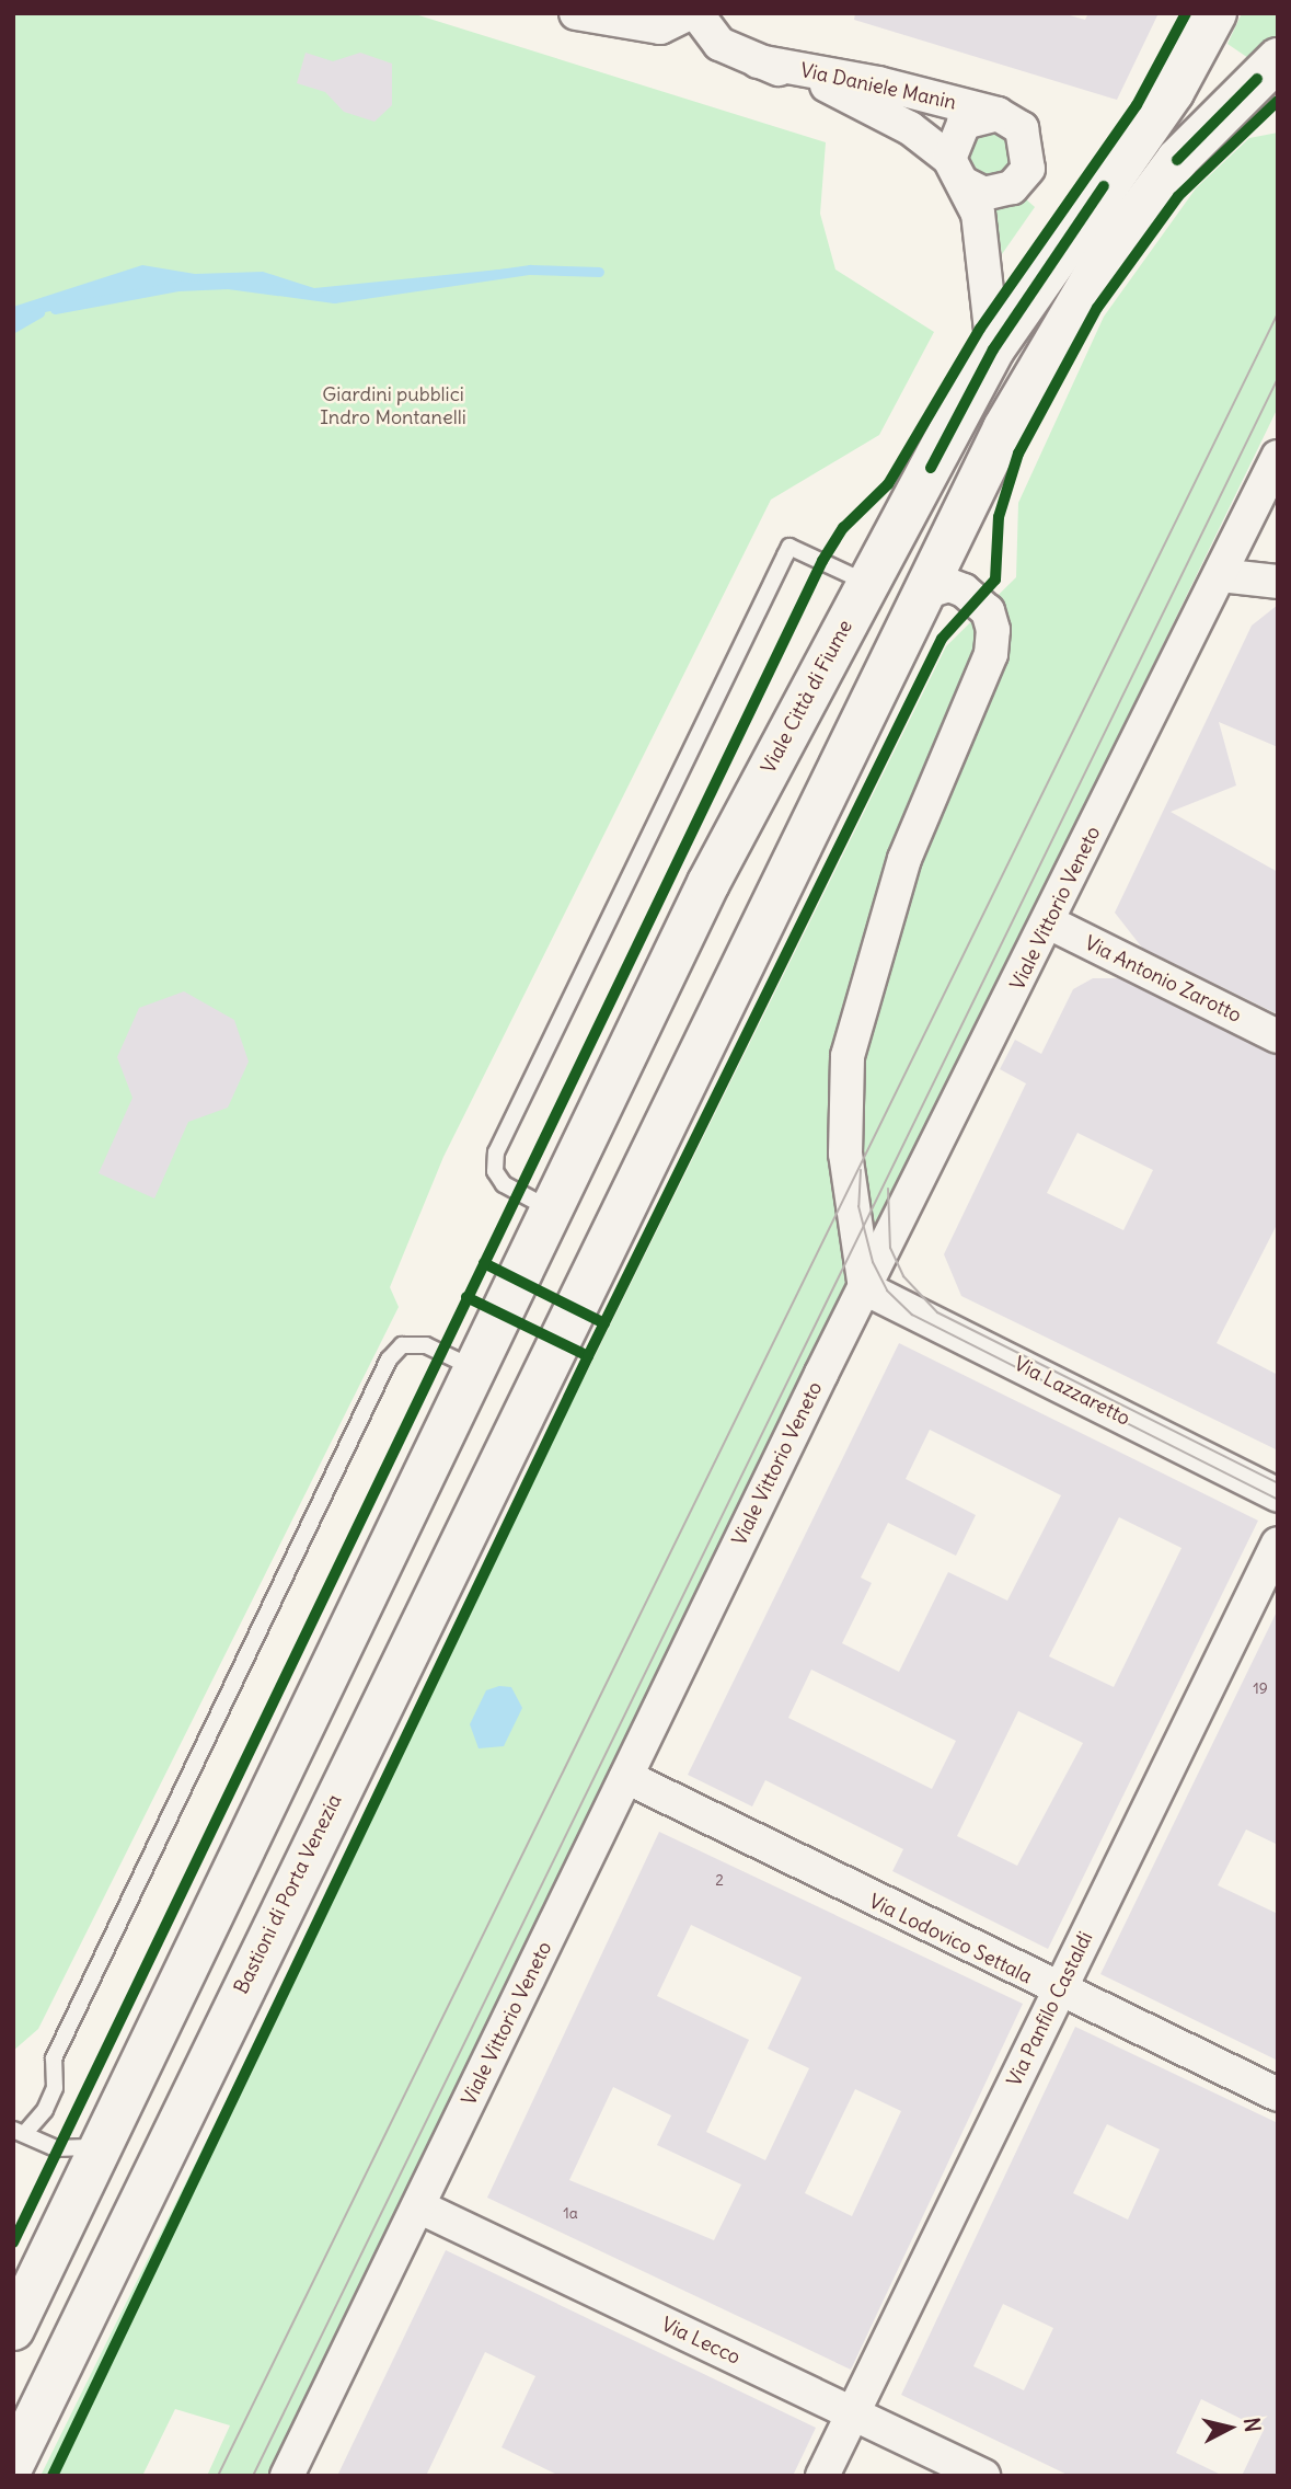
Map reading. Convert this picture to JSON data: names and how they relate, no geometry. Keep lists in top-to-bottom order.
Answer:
{
  "streets": {
    "main road": ["Viale Città di Fiume", "Bastioni di Porta Venezia"],
    "street": [
      "Via Daniele Manin",
      "Viale Vittorio Veneto",
      "Via Antonio Zarotto",
      "Via Lazzaretto",
      "Via Lodovico Settala",
      "Via Panfilo Castaldi",
      "Via Lecco"
    ]
  },
  "crossings": [
    ["Viale Vittorio Veneto", "Via Antonio Zarotto"],
    ["Viale Vittorio Veneto", "Via Lazzaretto"],
    ["Viale Vittorio Veneto", "Via Lodovico Settala"],
    ["Viale Vittorio Veneto", "Via Lecco"],
    ["Via Lodovico Settala", "Via Panfilo Castaldi"],
    ["Via Panfilo Castaldi", "Via Lecco"]
  ],
  "parks": ["Giardini pubblici Indro Montanelli"],
  "house_numbers": ["19", "2", "1a"],
  "north": "right"
}
